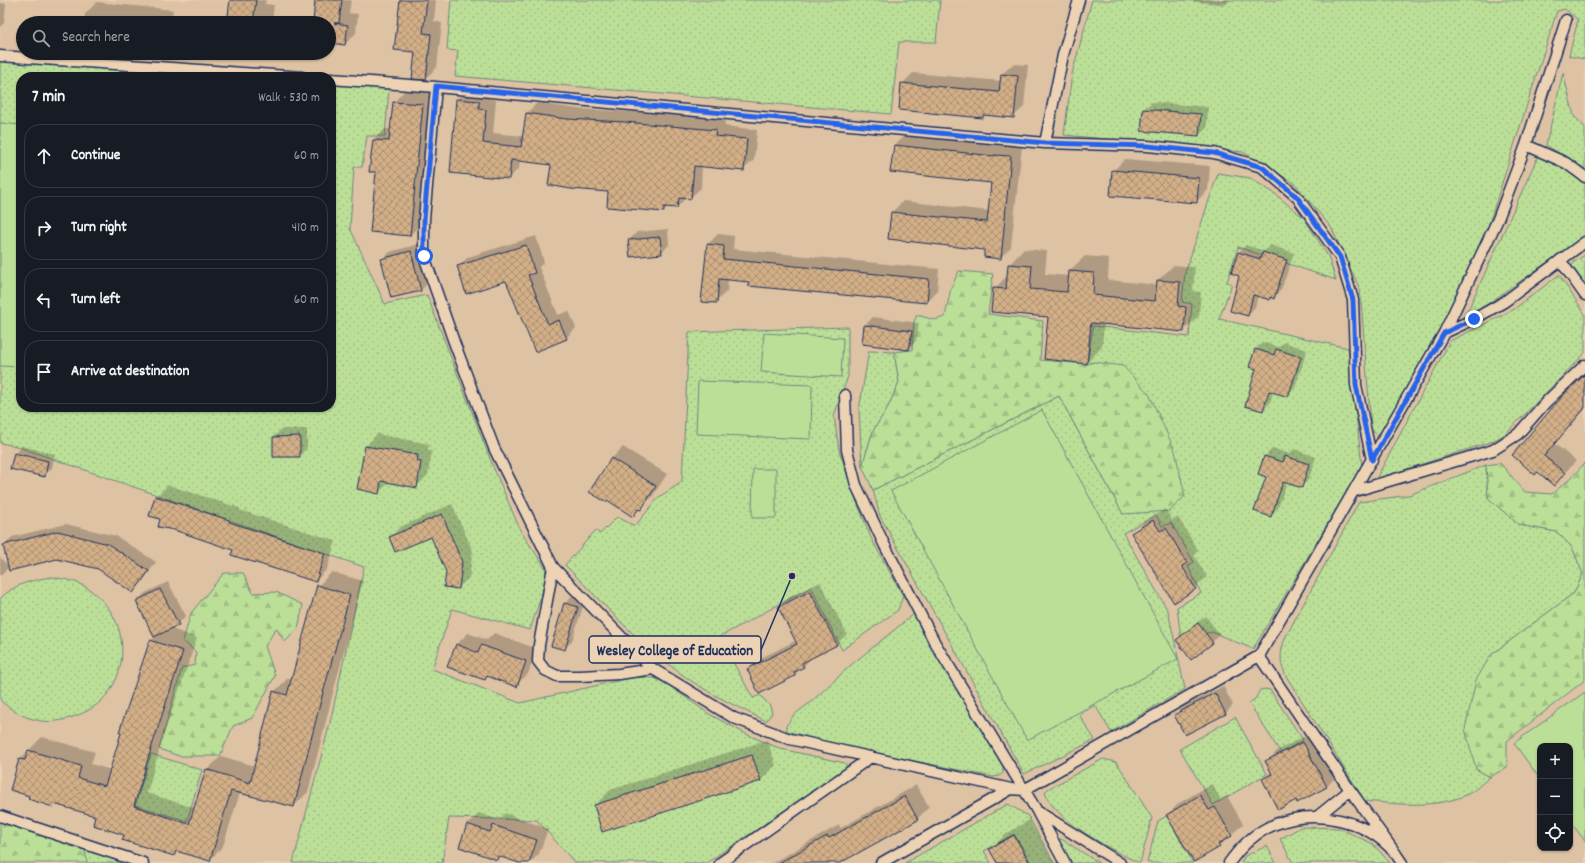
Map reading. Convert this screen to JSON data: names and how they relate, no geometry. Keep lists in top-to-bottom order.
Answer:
{
  "places": ["Wesley College of Education"],
  "page": {
    "search": "Search here",
    "heading": ["7 min", "Walk · 530 m"],
    "list": [
      ["Continue", "60 m"],
      ["Turn right", "410 m"],
      ["Turn left", "60 m"],
      "Arrive at destination"
    ],
    "map_buttons": ["+", "−"]
  }
}
